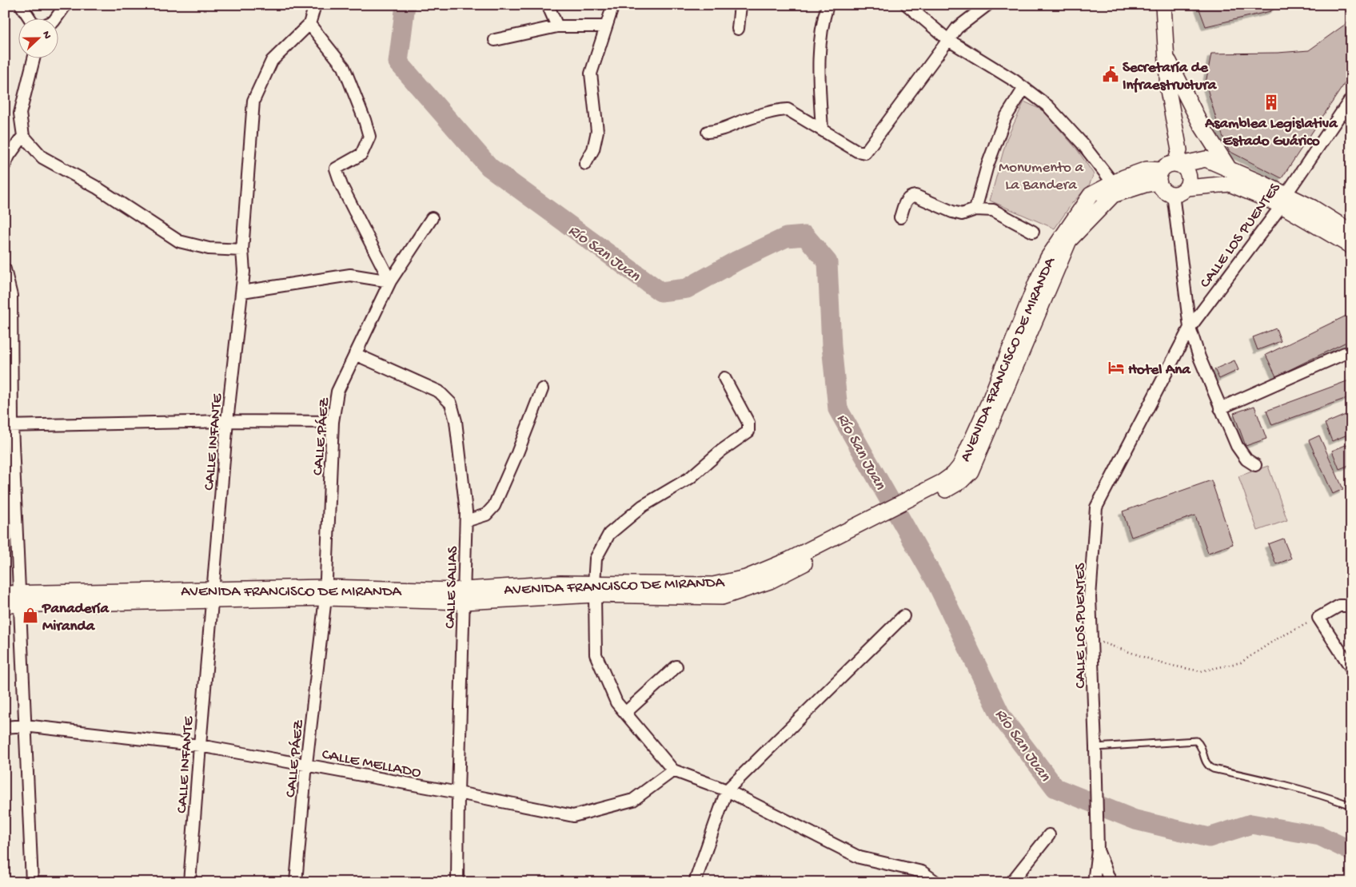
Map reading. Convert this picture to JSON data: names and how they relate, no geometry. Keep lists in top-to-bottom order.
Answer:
{
  "streets": {
    "main road": ["AVENIDA FRANCISCO DE MIRANDA"],
    "street": [
      "CALLE LOS PUENTES",
      "CALLE PÁEZ",
      "CALLE INFANTE",
      "CALLE SALIAS",
      "CALLE MELLADO"
    ]
  },
  "crossings": [
    ["CALLE LOS PUENTES", "AVENIDA FRANCISCO DE MIRANDA"],
    ["AVENIDA FRANCISCO DE MIRANDA", "CALLE PÁEZ"],
    ["AVENIDA FRANCISCO DE MIRANDA", "CALLE INFANTE"],
    ["AVENIDA FRANCISCO DE MIRANDA", "CALLE SALIAS"],
    ["CALLE PÁEZ", "CALLE SALIAS"],
    ["CALLE PÁEZ", "CALLE MELLADO"],
    ["CALLE INFANTE", "CALLE MELLADO"],
    ["CALLE SALIAS", "CALLE MELLADO"]
  ],
  "water": ["Río San Juan"],
  "parks": ["Monumento a La Bandera"],
  "places": {
    "public building": ["Secretaría de Infraestructura"],
    "building": ["Asamblea Legislativa Estado Guárico"],
    "hotel": ["Hotel Ana"],
    "shop": ["Panadería Miranda"]
  },
  "north": "right"
}
